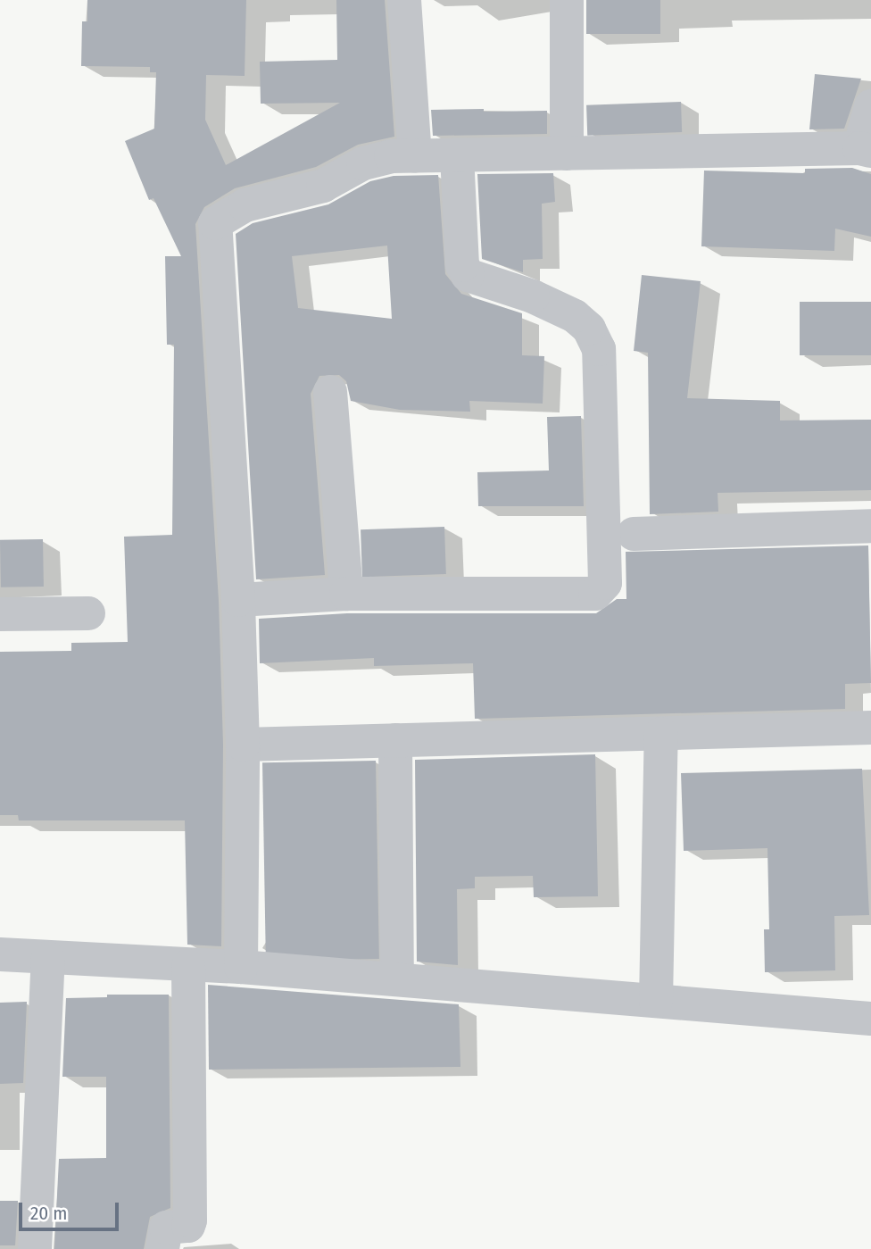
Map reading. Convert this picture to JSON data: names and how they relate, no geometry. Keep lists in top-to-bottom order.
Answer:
{
  "scale_bar": "20 m"
}
